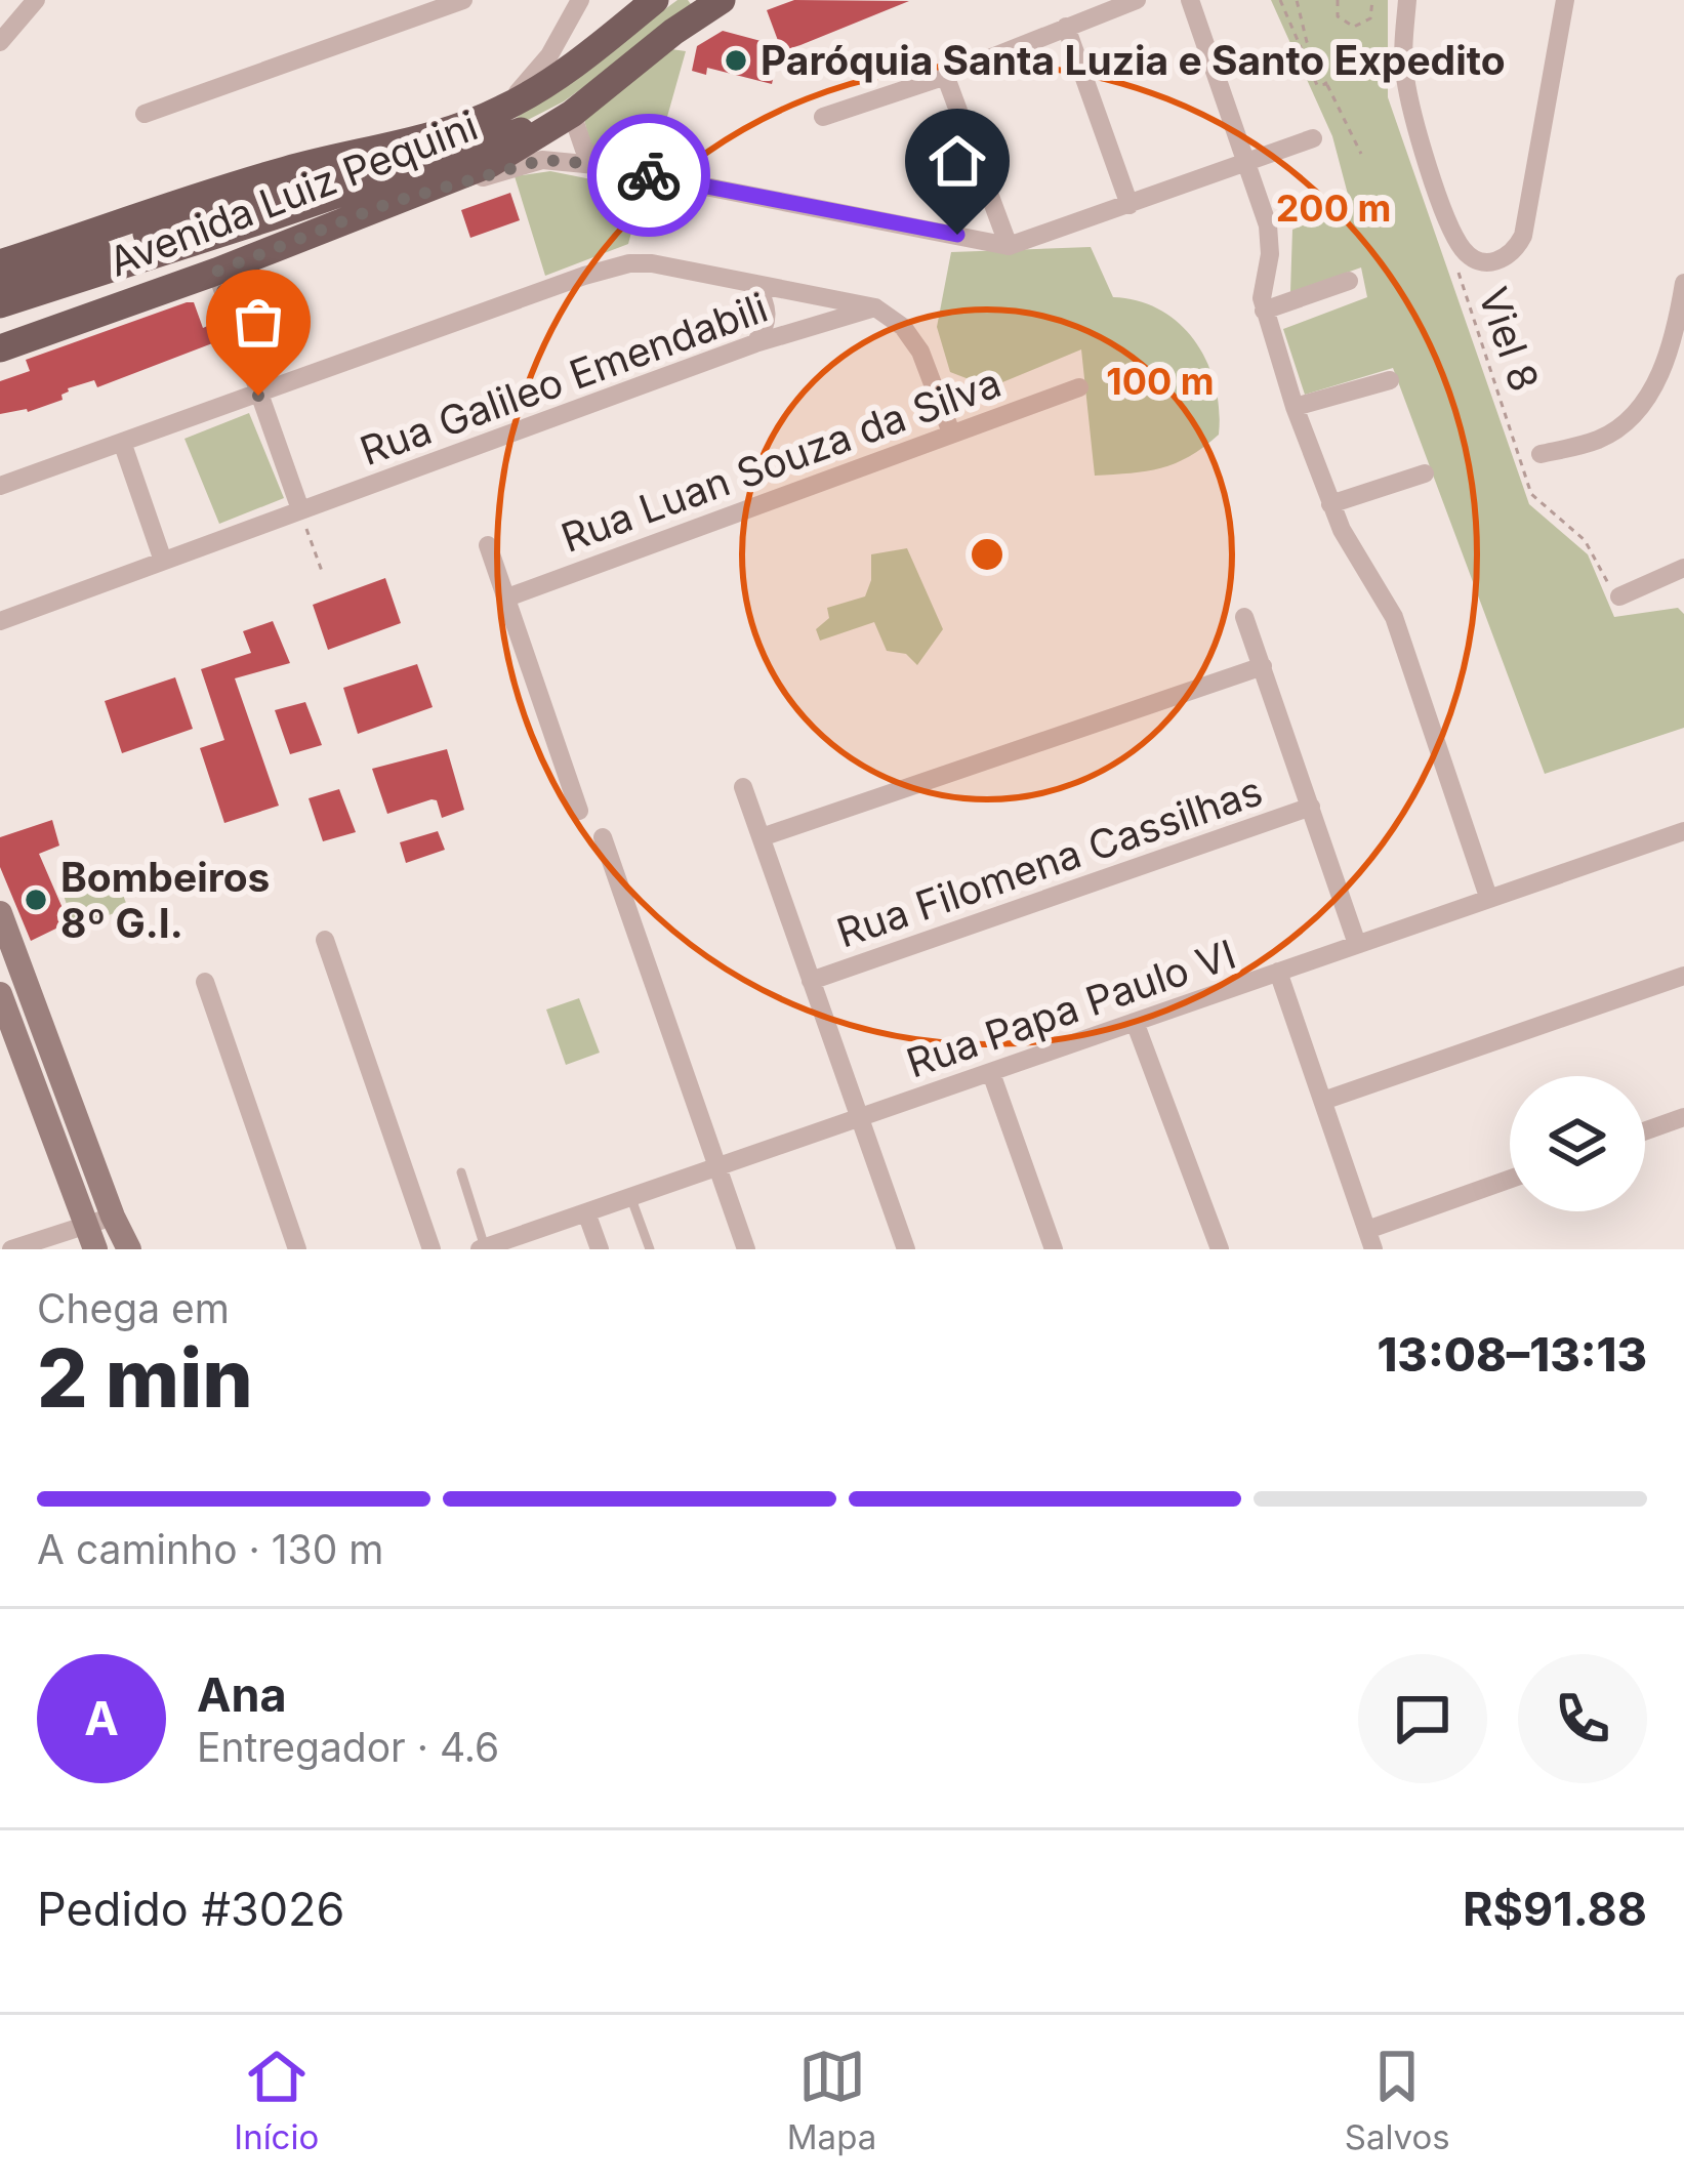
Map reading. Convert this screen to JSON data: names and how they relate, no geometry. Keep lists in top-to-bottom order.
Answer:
{
  "streets": {
    "main road": ["Avenida Luiz Pequini"],
    "street": [
      "Rua Galileo Emendabili",
      "Rua Luan Souza da Silva",
      "Rua Filomena Cassilhas",
      "Rua Papa Paulo VI"
    ],
    "path": ["Viel 8"]
  },
  "places": ["Paróquia Santa Luzia e Santo Expedito", "Bombeiros 8º G.I."],
  "page": {
    "heading": ["2 min", "Chega em", "13:08–13:13"],
    "panel": [
      "Ana",
      "Entregador · 4.6",
      "Pedido #3026",
      "R$91.88"
    ],
    "bar": "A caminho · 130 m",
    "round": "A",
    "tabs": ["Início", "Mapa", "Salvos"]
  },
  "rings": ["200 m", "100 m"]
}
